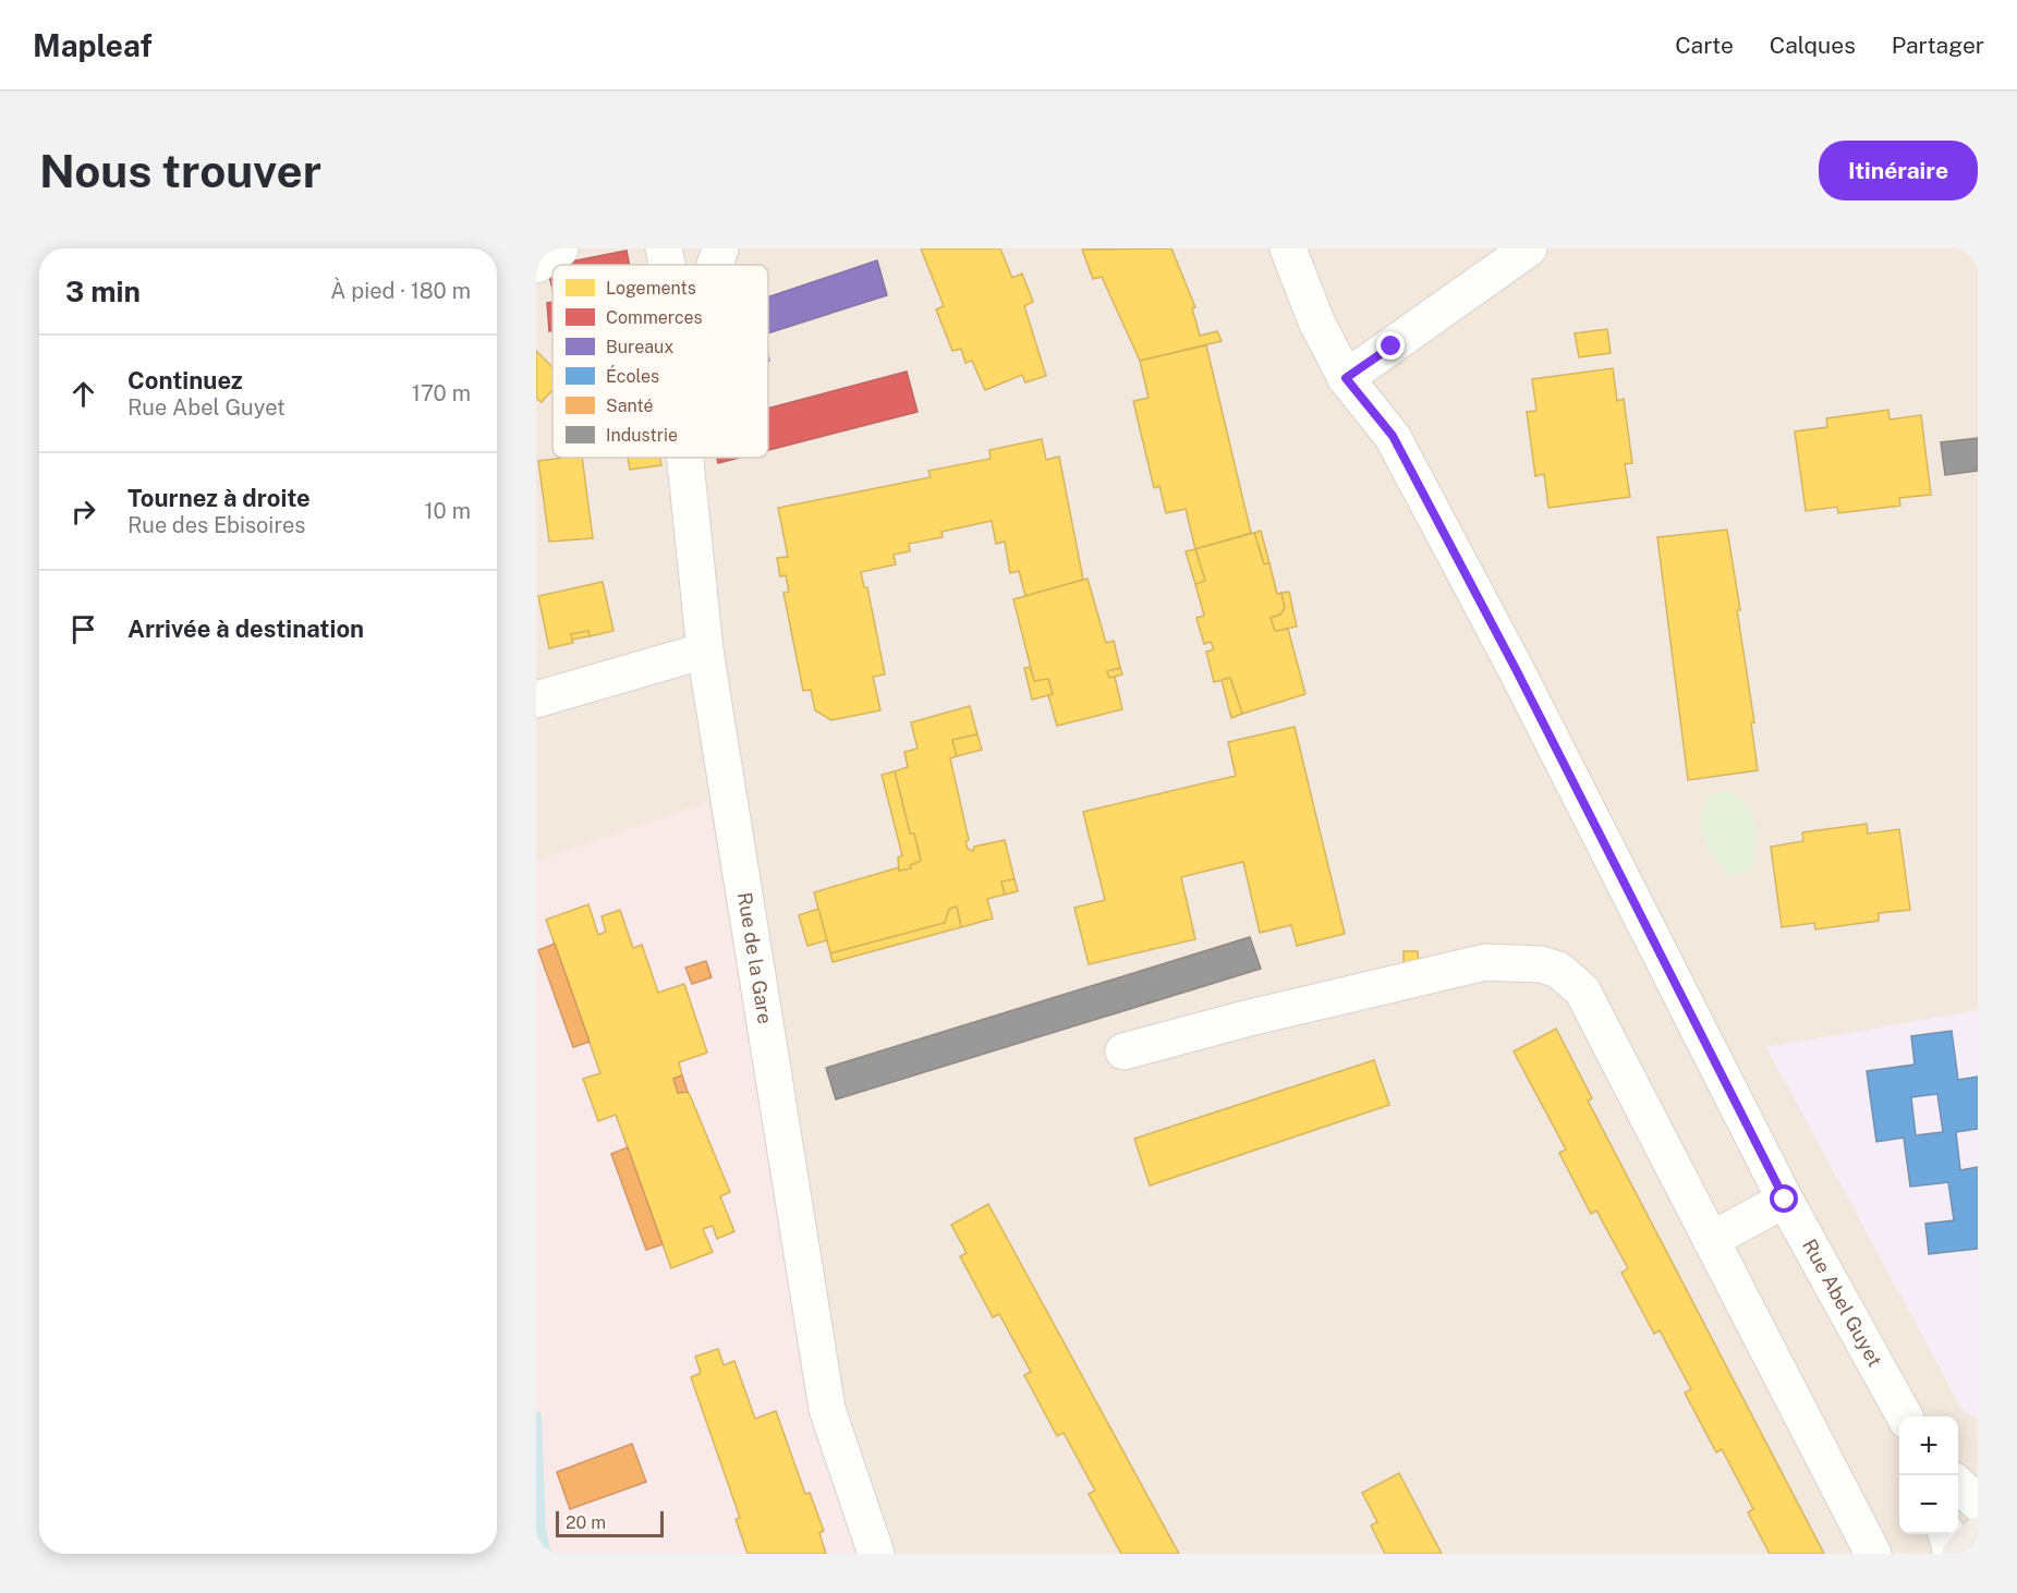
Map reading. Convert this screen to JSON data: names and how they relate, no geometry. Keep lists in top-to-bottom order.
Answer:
{
  "streets": {
    "street": ["Rue de la Gare", "Rue Abel Guyet"]
  },
  "legend": [
    "Logements",
    "Commerces",
    "Bureaux",
    "Écoles",
    "Santé",
    "Industrie"
  ],
  "scale_bar": "20 m",
  "page": {
    "header": "Mapleaf",
    "nav": ["Carte", "Calques", "Partager"],
    "buttons": "Itinéraire",
    "title": "Nous trouver",
    "heading": ["3 min", "À pied · 180 m"],
    "list": [
      ["Continuez", "Rue Abel Guyet", "170 m"],
      ["Tournez à droite", "Rue des Ebisoires", "10 m"],
      "Arrivée à destination"
    ],
    "map_buttons": ["+", "−"],
    "scale": "20 m"
  }
}
